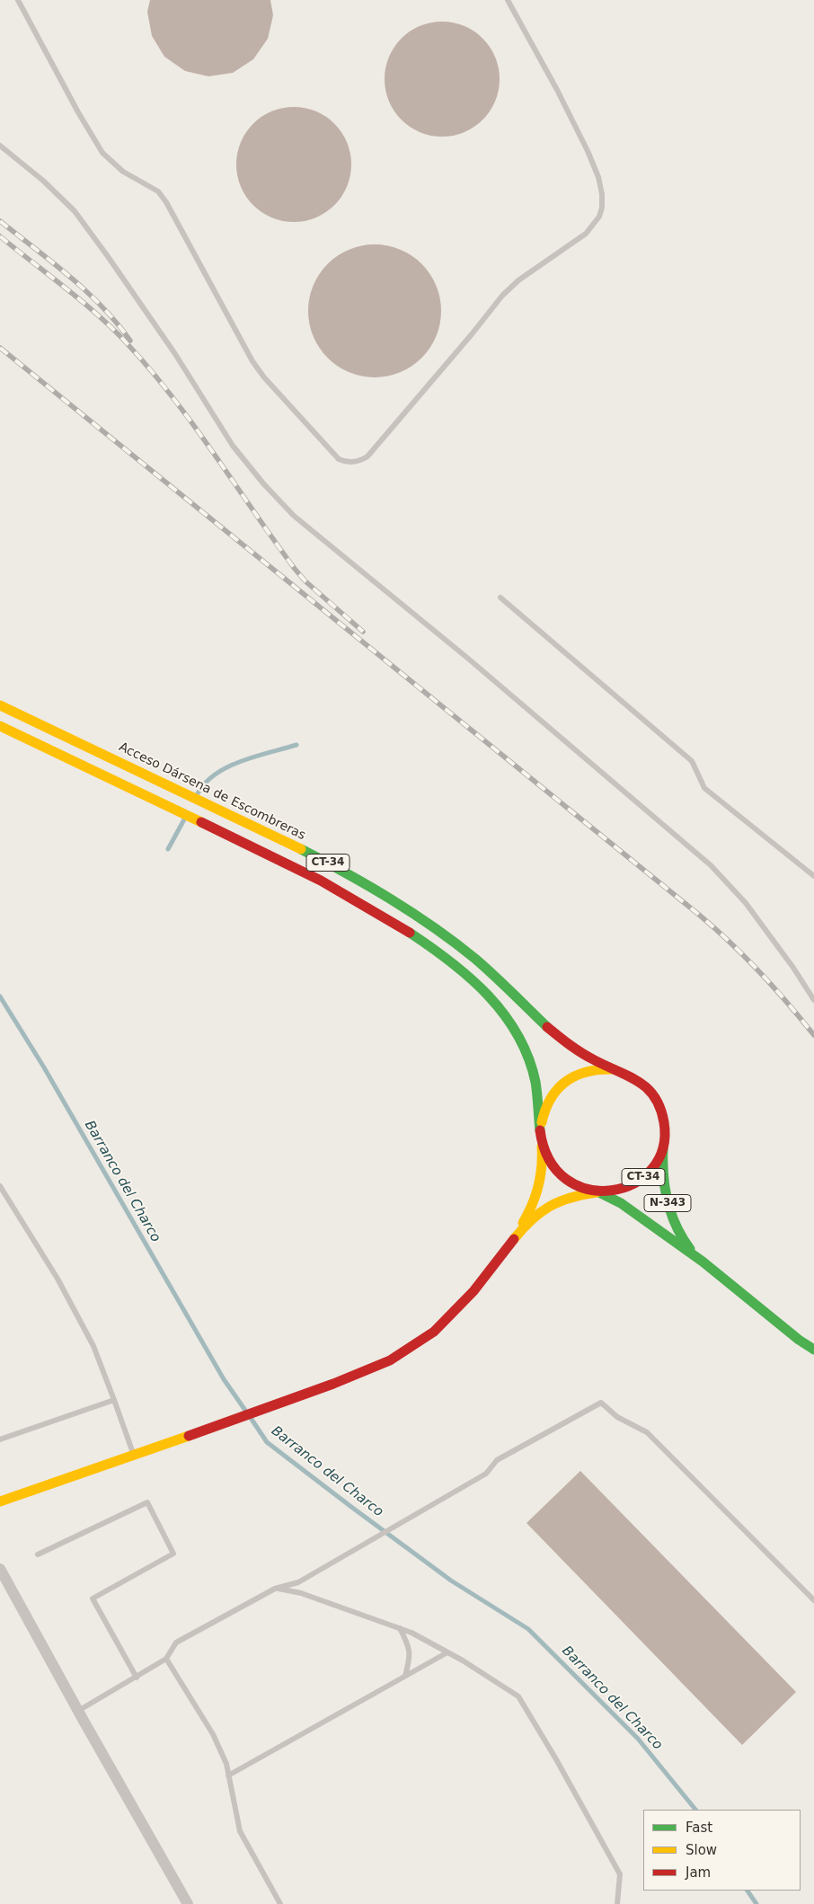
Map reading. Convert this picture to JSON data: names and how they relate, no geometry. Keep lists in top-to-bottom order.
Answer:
{
  "streets": {
    "main road": ["Acceso Dársena de Escombreras", "CT-34", "N-343"]
  },
  "crossings": [
    ["Acceso Dársena de Escombreras", "N-343"]
  ],
  "water": ["Barranco del Charco"],
  "legend": ["Fast", "Slow", "Jam"]
}
